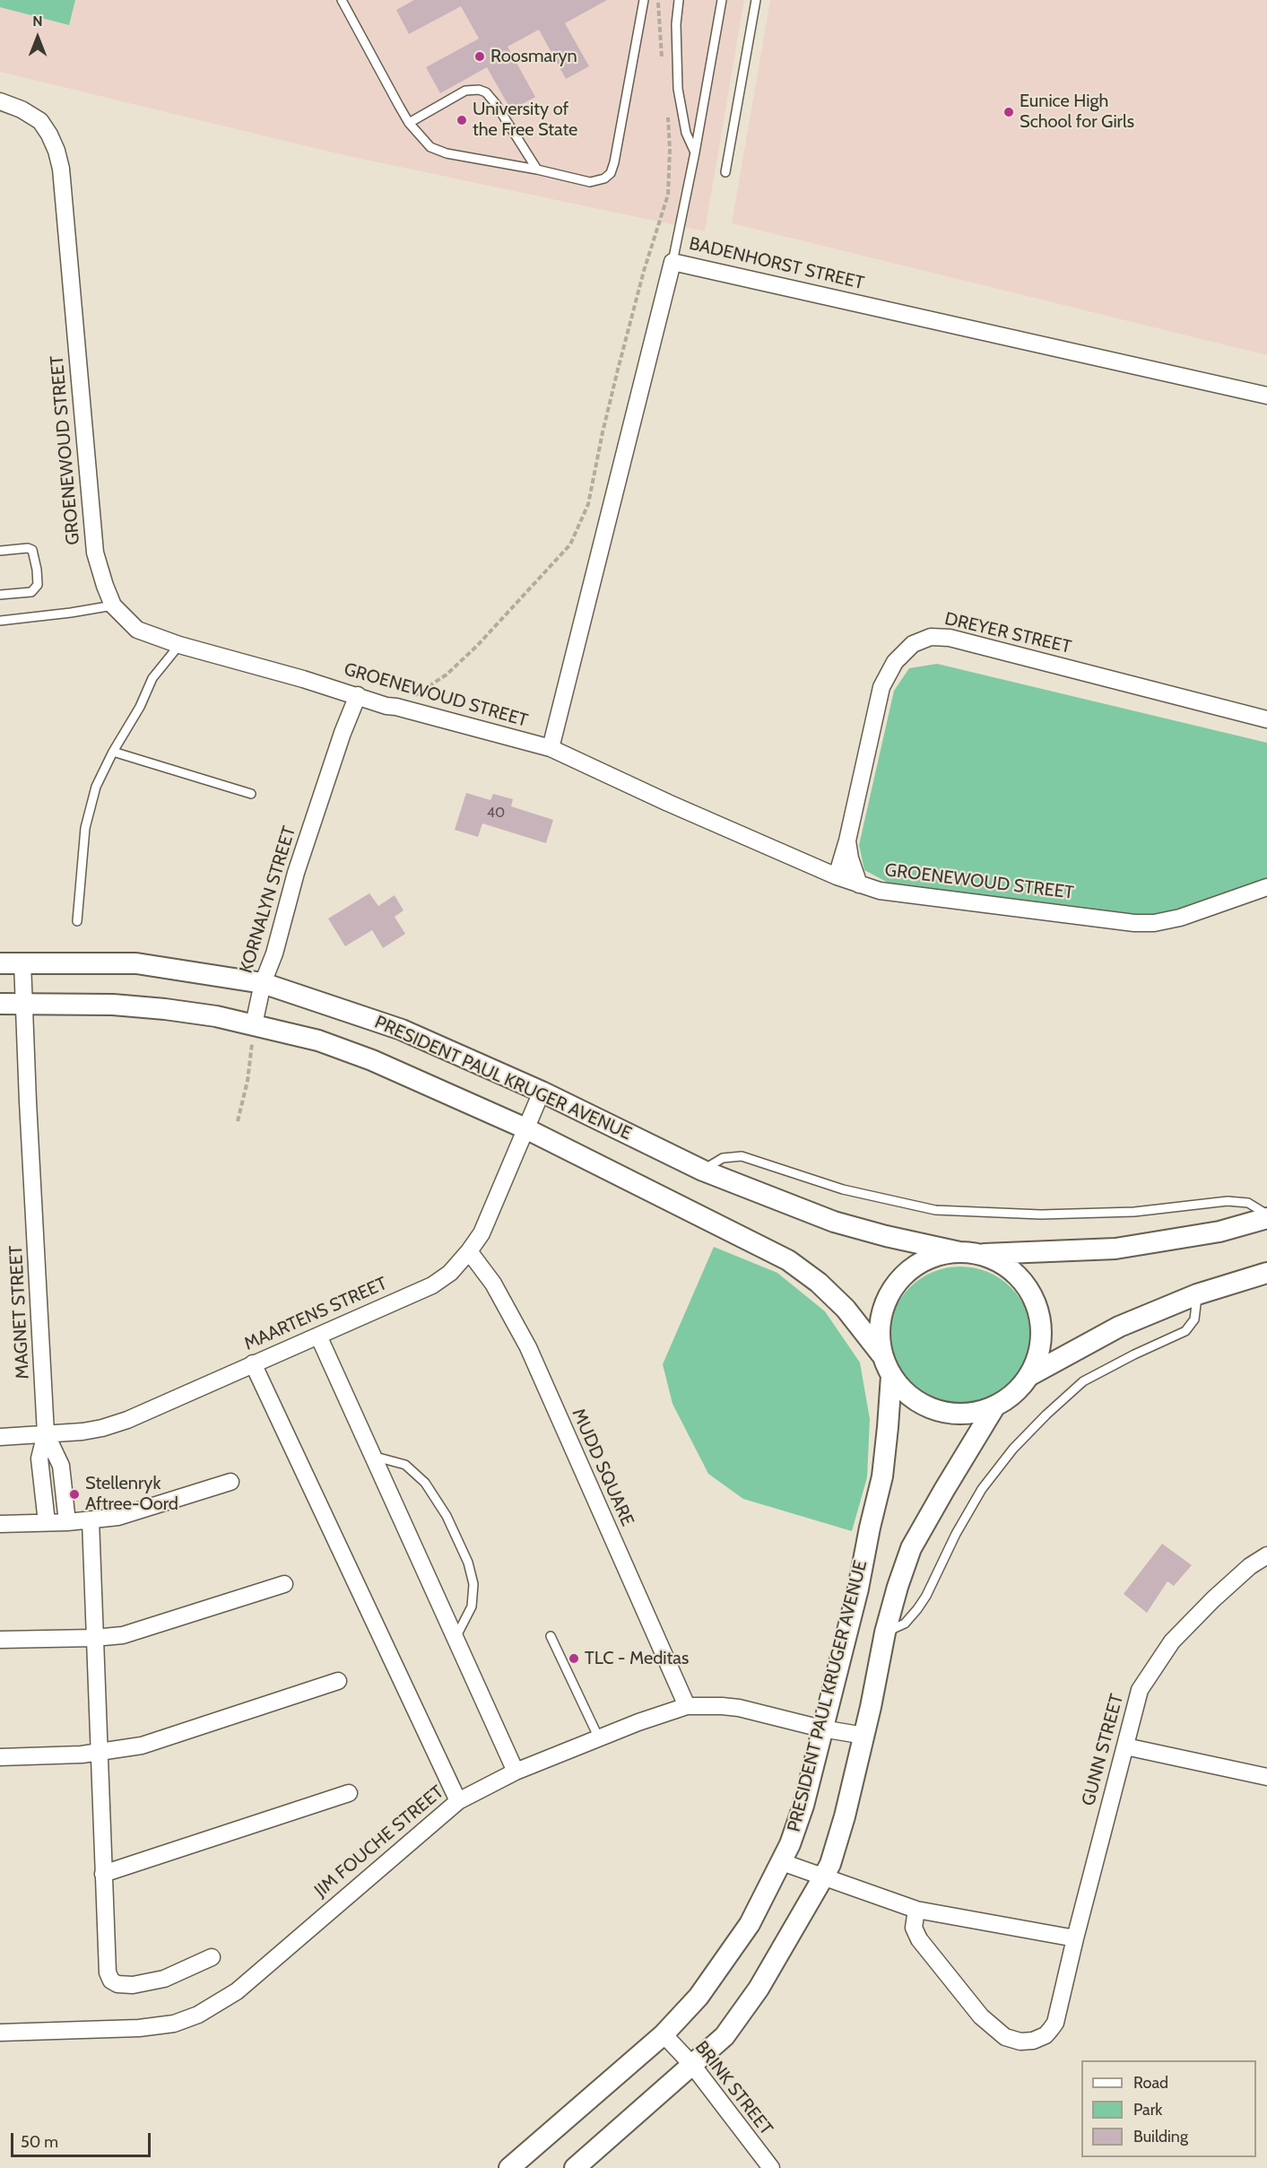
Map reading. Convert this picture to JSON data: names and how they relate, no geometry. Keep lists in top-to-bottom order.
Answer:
{
  "streets": {
    "street": [
      "BADENHORST STREET",
      "GROENEWOUD STREET",
      "DREYER STREET",
      "KORNALYN STREET",
      "PRESIDENT PAUL KRUGER AVENUE",
      "MAGNET STREET",
      "MAARTENS STREET",
      "MUDD SQUARE",
      "GUNN STREET",
      "JIM FOUCHE STREET",
      "BRINK STREET"
    ]
  },
  "crossings": [
    ["BADENHORST STREET", "GROENEWOUD STREET"],
    ["GROENEWOUD STREET", "DREYER STREET"],
    ["GROENEWOUD STREET", "KORNALYN STREET"],
    ["KORNALYN STREET", "PRESIDENT PAUL KRUGER AVENUE"],
    ["PRESIDENT PAUL KRUGER AVENUE", "MAGNET STREET"],
    ["PRESIDENT PAUL KRUGER AVENUE", "MAARTENS STREET"],
    ["PRESIDENT PAUL KRUGER AVENUE", "JIM FOUCHE STREET"],
    ["PRESIDENT PAUL KRUGER AVENUE", "BRINK STREET"],
    ["MAGNET STREET", "MAARTENS STREET"],
    ["MAARTENS STREET", "MUDD SQUARE"],
    ["MUDD SQUARE", "JIM FOUCHE STREET"]
  ],
  "places": [
    "Roosmaryn",
    "Eunice High School for Girls",
    "University of the Free State",
    "Stellenryk Aftree-Oord",
    "TLC - Meditas"
  ],
  "house_numbers": ["40"],
  "legend": ["Road", "Park", "Building"],
  "scale_bar": "50 m",
  "north": "top"
}
